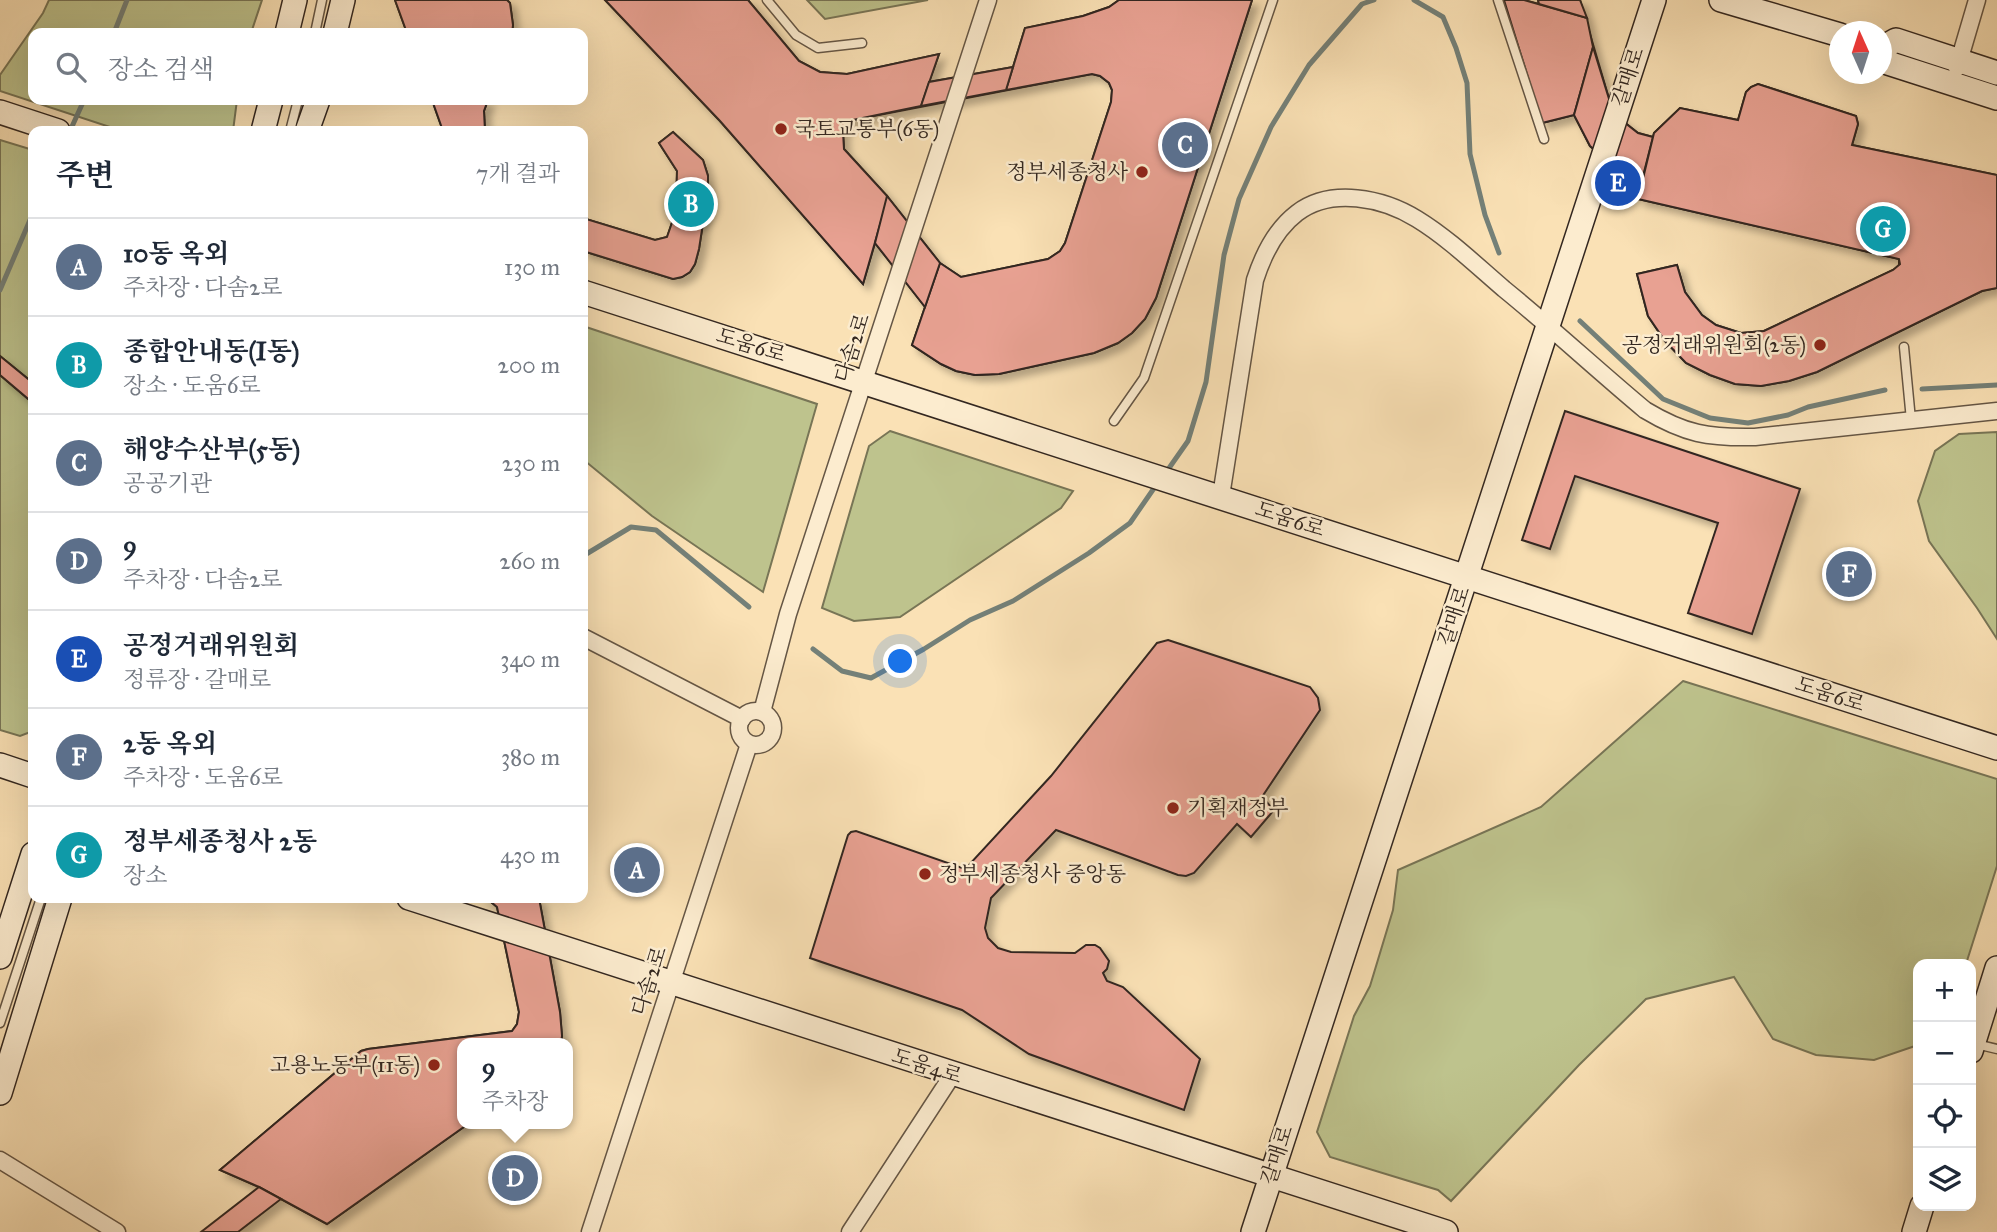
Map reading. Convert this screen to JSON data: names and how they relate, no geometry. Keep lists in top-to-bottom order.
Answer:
{
  "streets": {
    "street": [
      "갈매로",
      "도움6로",
      "다솜2로",
      "도움4로"
    ]
  },
  "crossings": [
    ["갈매로", "도움6로"],
    ["갈매로", "도움4로"],
    ["도움6로", "다솜2로"],
    ["다솜2로", "도움4로"]
  ],
  "places": [
    "국토교통부(6동)",
    "정부세종청사",
    "공정거래위원회(2동)",
    "기획재정부",
    "정부세종청사 중앙동",
    "고용노동부(11동)"
  ],
  "north": "top",
  "page": {
    "search": "장소 검색",
    "pins": [
      "C",
      "E",
      "B",
      "G",
      "F",
      "A",
      "D"
    ],
    "heading": ["주변", "7개 결과"],
    "list": [
      {
        "mark": "A",
        "name": "10동 옥외",
        "note": "주차장 · 다솜2로",
        "value": "130 m"
      },
      {
        "mark": "B",
        "name": "종합안내동(I동)",
        "note": "장소 · 도움6로",
        "value": "200 m"
      },
      {
        "mark": "C",
        "name": "해양수산부(5동)",
        "note": "공공기관",
        "value": "230 m"
      },
      {
        "mark": "D",
        "name": "9",
        "note": "주차장 · 다솜2로",
        "value": "260 m"
      },
      {
        "mark": "E",
        "name": "공정거래위원회",
        "note": "정류장 · 갈매로",
        "value": "340 m"
      },
      {
        "mark": "F",
        "name": "2동 옥외",
        "note": "주차장 · 도움6로",
        "value": "380 m"
      },
      {
        "mark": "G",
        "name": "정부세종청사 2동",
        "note": "장소",
        "value": "430 m"
      }
    ],
    "map_buttons": ["+", "−"],
    "popup": ["9", "주차장"]
  }
}
